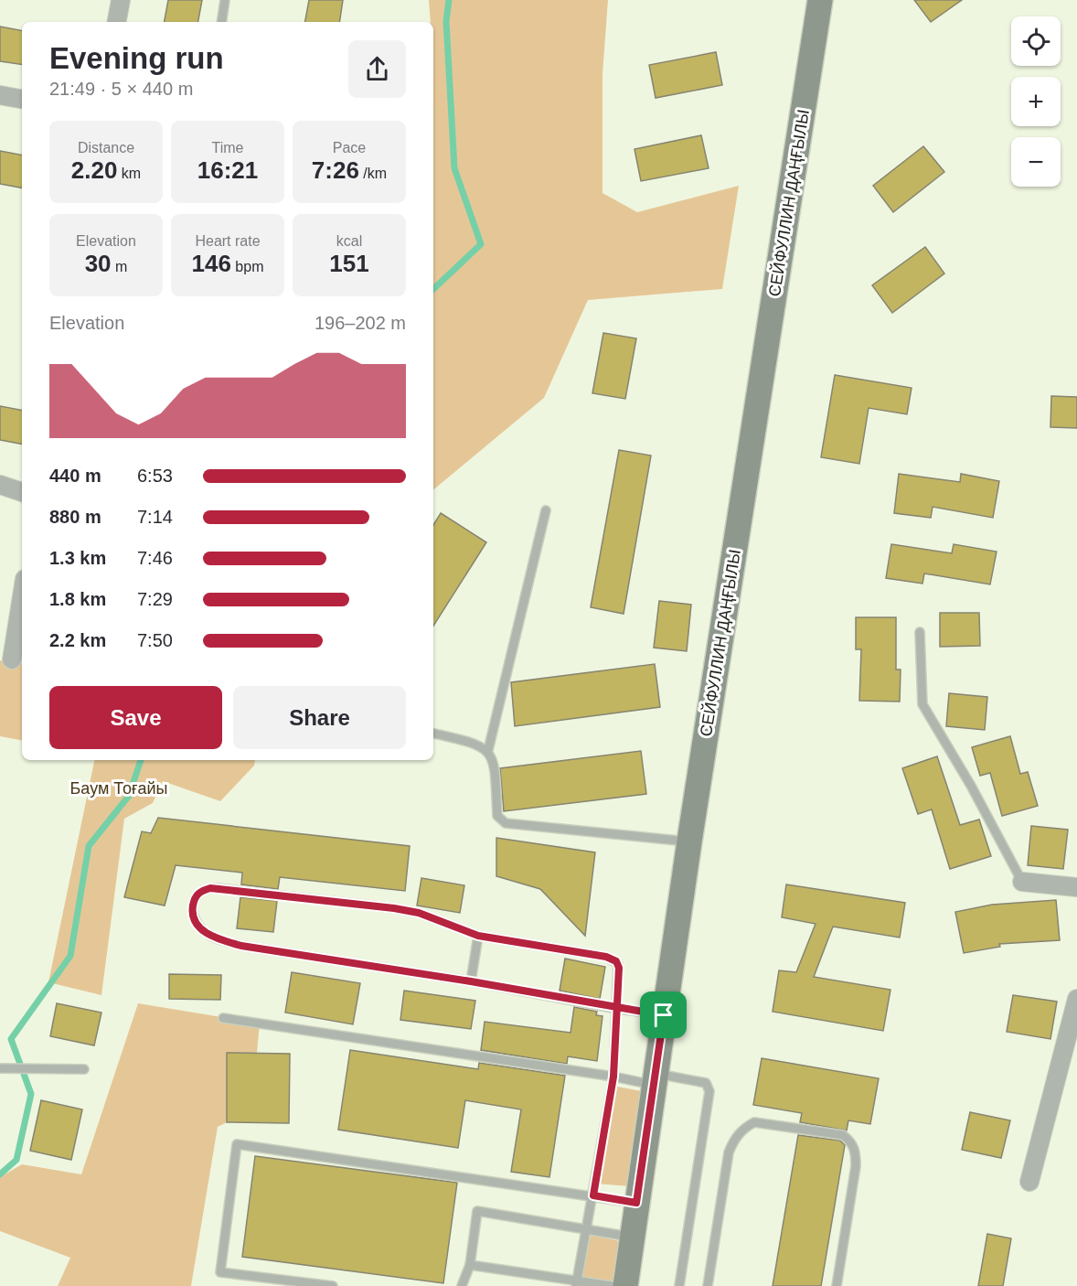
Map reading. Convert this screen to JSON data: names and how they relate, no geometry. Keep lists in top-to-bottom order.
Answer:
{
  "streets": {
    "main road": ["СЕЙФУЛЛИН ДАҢҒЫЛЫ"]
  },
  "parks": ["Баум Тоғайы"],
  "page": {
    "map_buttons": ["+", "−"],
    "heading": ["Evening run", "21:49 · 5 × 440 m"],
    "stats": [
      ["Distance", "2.20 km"],
      ["Time", "16:21"],
      ["Pace", "7:26 /km"],
      ["Elevation", "30 m"],
      ["Heart rate", "146 bpm"],
      ["kcal", "151"]
    ],
    "chart": ["Elevation", "196–202 m"],
    "list": [
      {
        "name": "440 m",
        "note": "6:53"
      },
      {
        "name": "880 m",
        "note": "7:14"
      },
      {
        "name": "1.3 km",
        "note": "7:46"
      },
      {
        "name": "1.8 km",
        "note": "7:29"
      },
      {
        "name": "2.2 km",
        "note": "7:50"
      }
    ],
    "buttons": ["Save", "Share"]
  }
}
